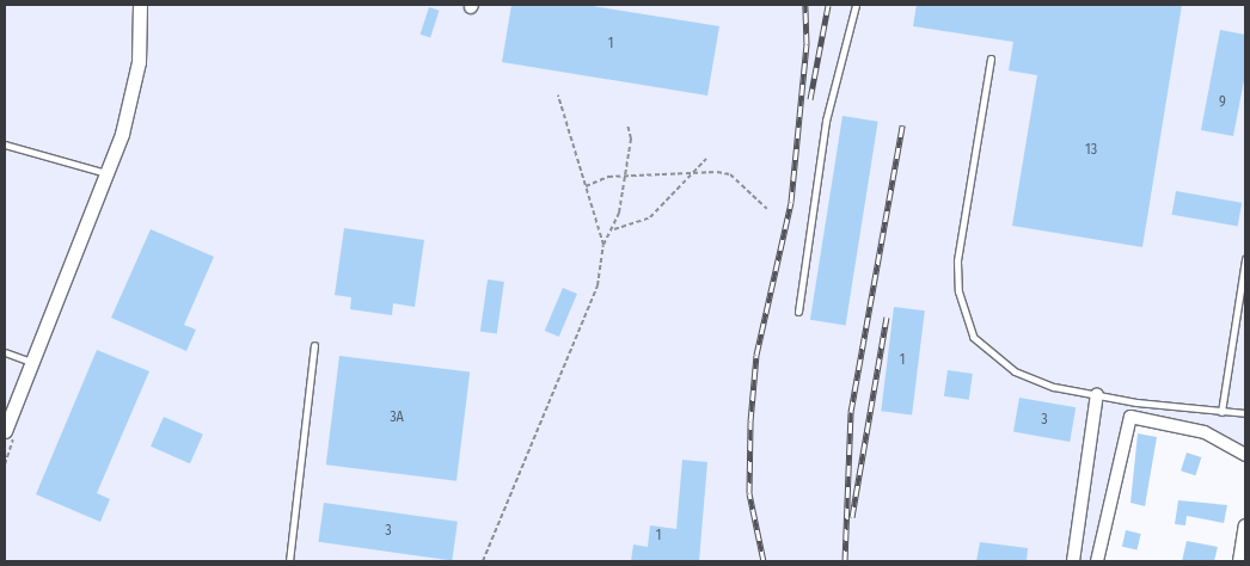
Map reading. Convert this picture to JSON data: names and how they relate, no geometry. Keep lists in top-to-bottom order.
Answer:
{
  "house_numbers": [
    "1",
    "9",
    "13",
    "1",
    "3А",
    "3",
    "3",
    "1"
  ]
}
